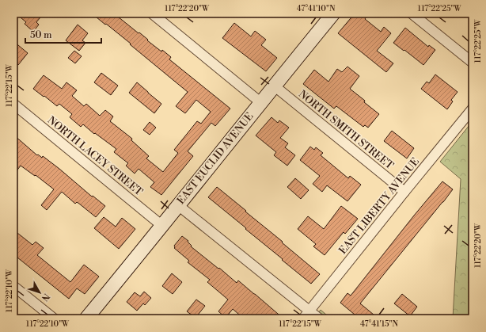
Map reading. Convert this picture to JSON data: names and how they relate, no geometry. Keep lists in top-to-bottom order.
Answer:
{
  "streets": {
    "main road": ["EAST EUCLID AVENUE"],
    "street": ["NORTH SMITH STREET", "NORTH LACEY STREET", "EAST LIBERTY AVENUE"]
  },
  "crossings": [
    ["NORTH SMITH STREET", "EAST EUCLID AVENUE"],
    ["NORTH SMITH STREET", "EAST LIBERTY AVENUE"],
    ["NORTH LACEY STREET", "EAST EUCLID AVENUE"]
  ],
  "scale_bar": "50 m",
  "north": "bottom right",
  "coordinates": [
    "117°22'20\"W",
    "47°41'10\"N",
    "117°22'25\"W",
    "117°22'15\"W",
    "117°22'10\"W",
    "47°41'15\"N"
  ]
}
